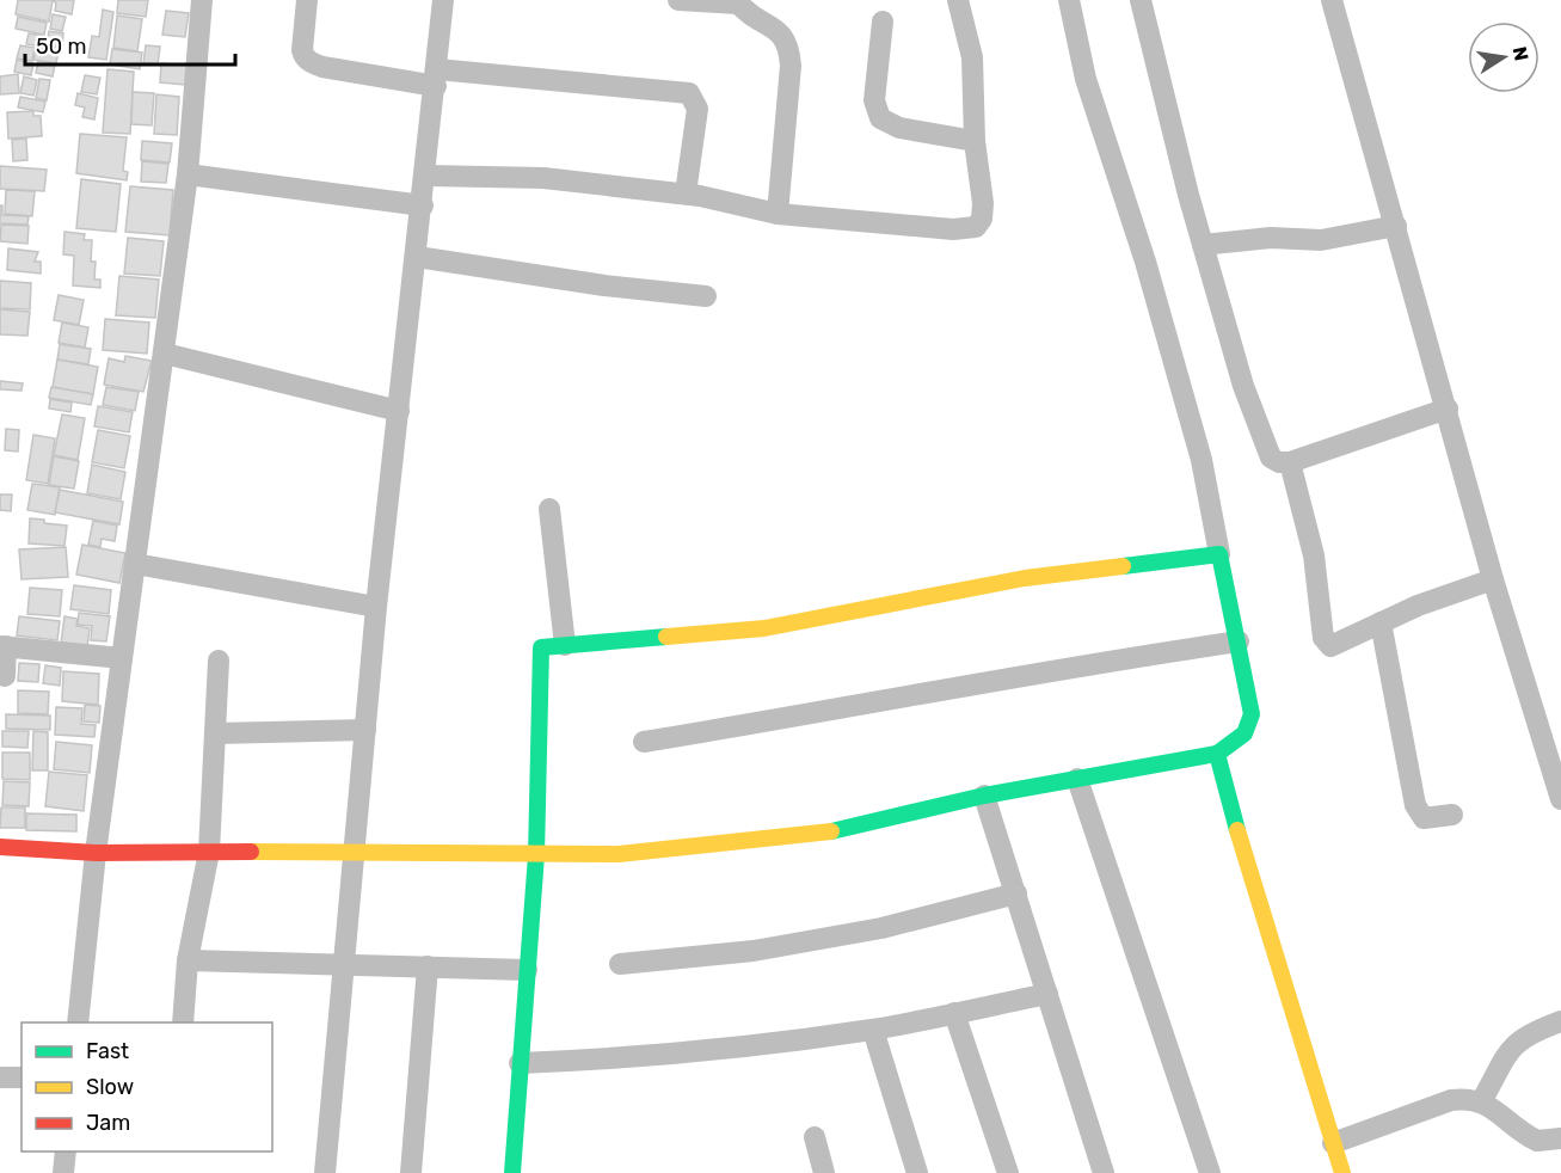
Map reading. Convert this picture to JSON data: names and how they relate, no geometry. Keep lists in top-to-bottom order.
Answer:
{
  "legend": ["Fast", "Slow", "Jam"],
  "scale_bar": "50 m",
  "north": "right"
}
